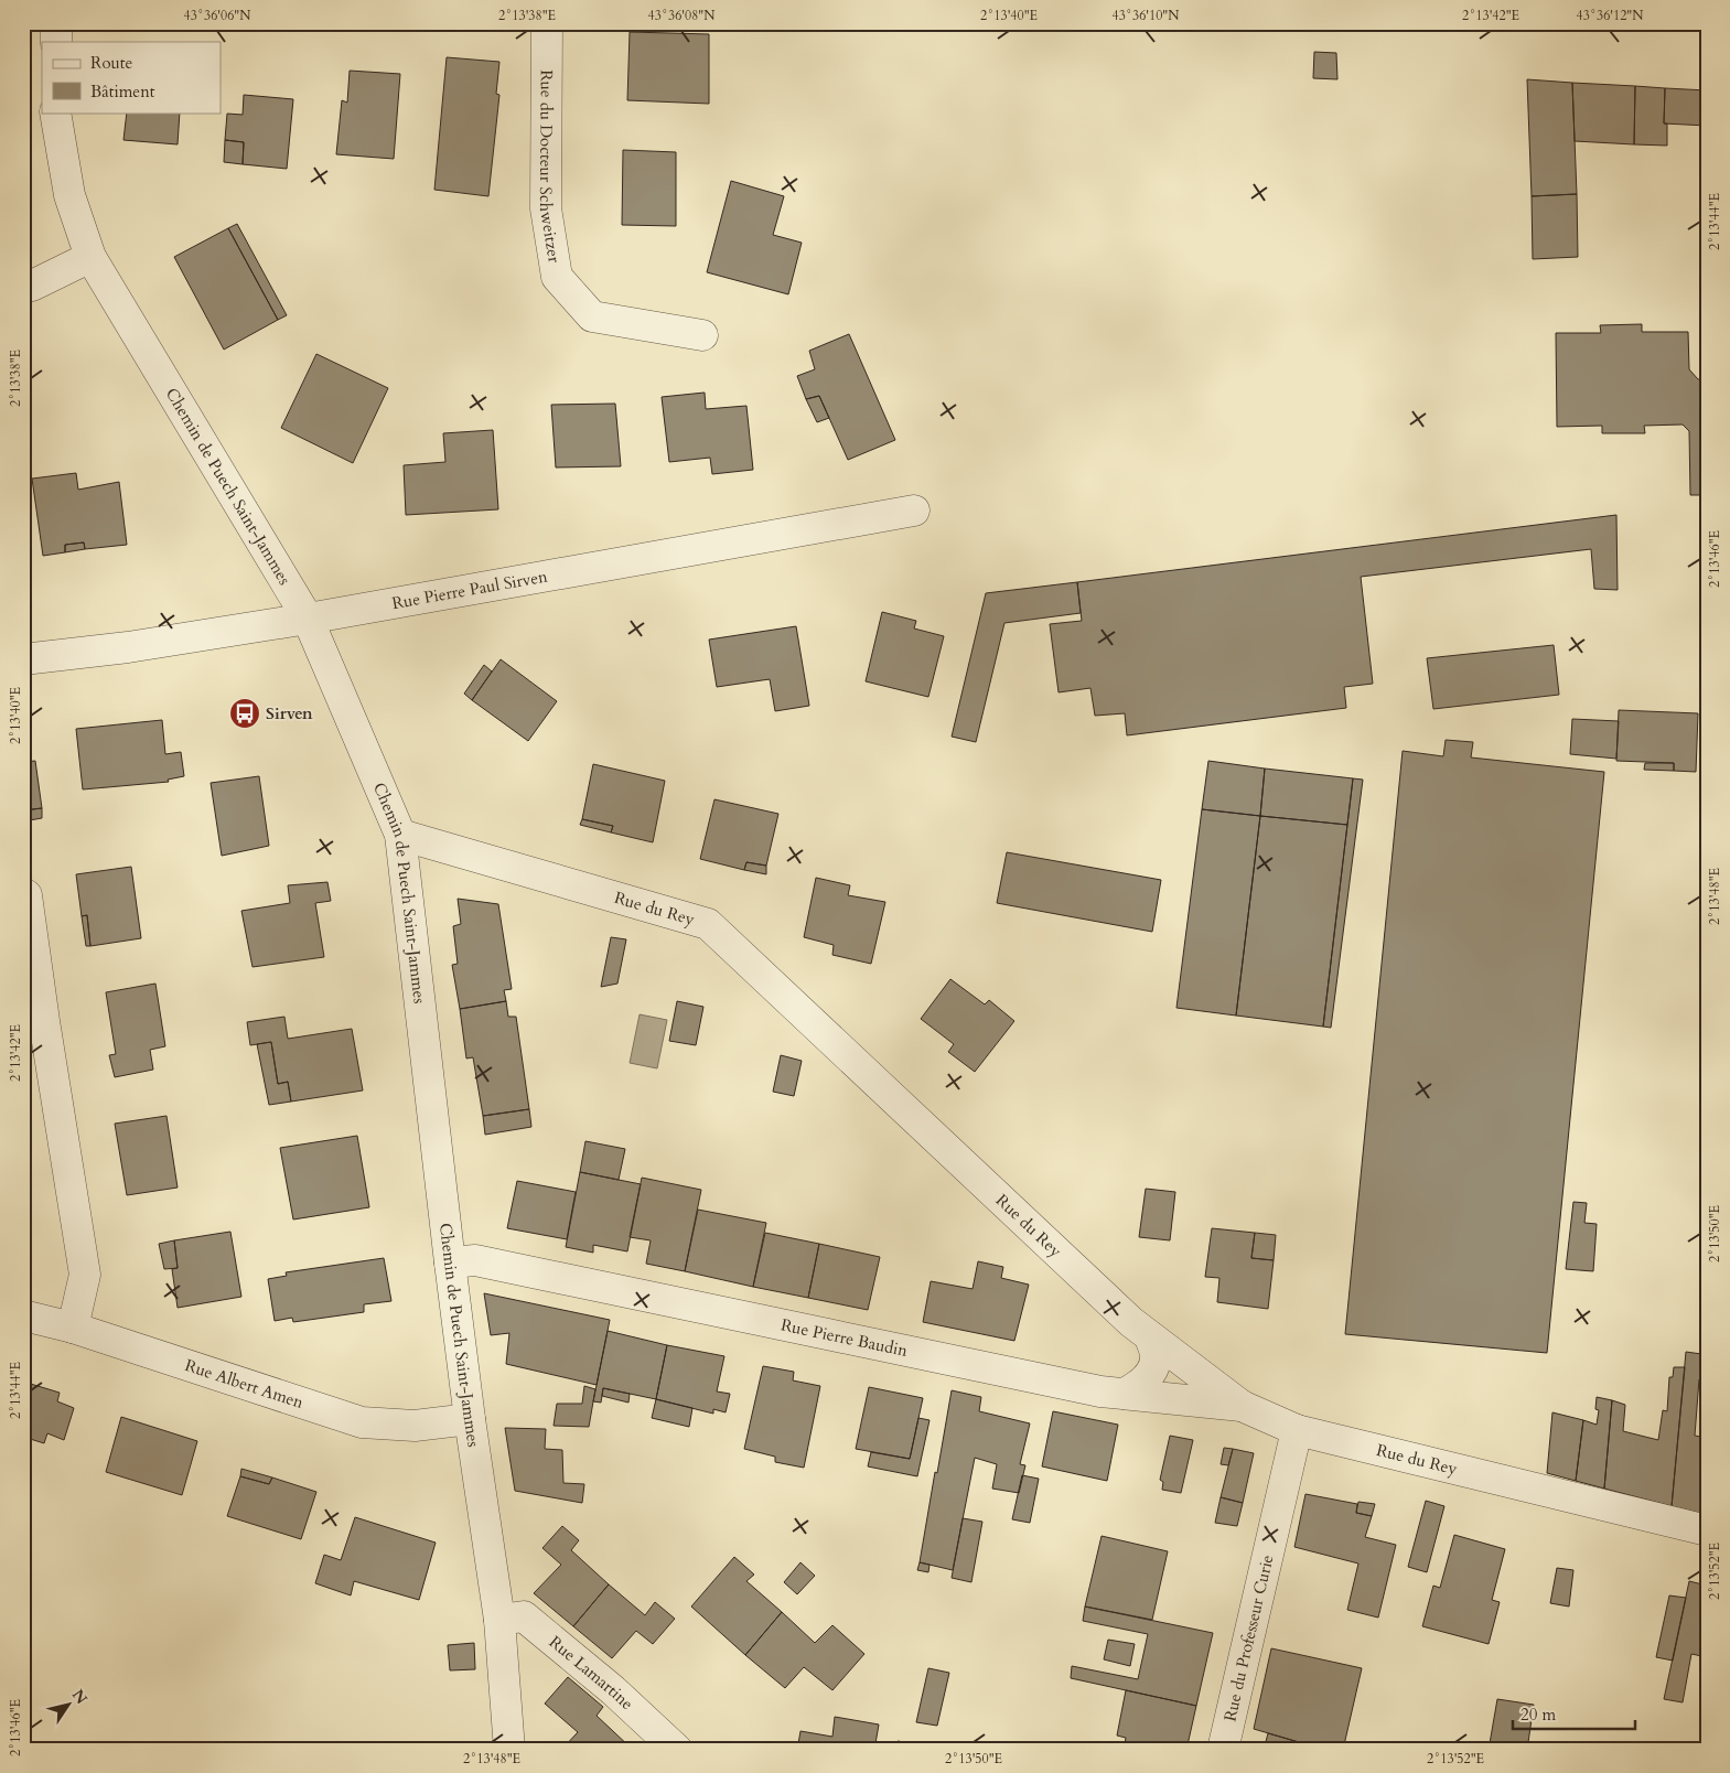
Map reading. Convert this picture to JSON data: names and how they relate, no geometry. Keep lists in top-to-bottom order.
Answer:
{
  "streets": {
    "street": [
      "Rue du Docteur Schweitzer",
      "Chemin de Puech Saint-Jammes",
      "Rue Pierre Paul Sirven",
      "Rue du Rey",
      "Rue Pierre Baudin",
      "Rue Albert Amen",
      "Rue du Professeur Curie",
      "Rue Lamartine"
    ]
  },
  "crossings": [
    ["Chemin de Puech Saint-Jammes", "Rue Pierre Paul Sirven"],
    ["Chemin de Puech Saint-Jammes", "Rue du Rey"],
    ["Chemin de Puech Saint-Jammes", "Rue Pierre Baudin"],
    ["Chemin de Puech Saint-Jammes", "Rue Albert Amen"],
    ["Chemin de Puech Saint-Jammes", "Rue Lamartine"],
    ["Rue du Rey", "Rue Pierre Baudin"],
    ["Rue du Rey", "Rue du Professeur Curie"]
  ],
  "places": {
    "bus stop": ["Sirven"]
  },
  "legend": ["Route", "Bâtiment"],
  "scale_bar": "20 m",
  "north": "top right",
  "coordinates": [
    "43°36'06\"N",
    "2°13'38\"E",
    "43°36'08\"N",
    "2°13'40\"E",
    "43°36'10\"N",
    "2°13'42\"E",
    "43°36'12\"N",
    "2°13'44\"E",
    "2°13'46\"E",
    "2°13'48\"E",
    "2°13'50\"E",
    "2°13'52\"E"
  ]
}
